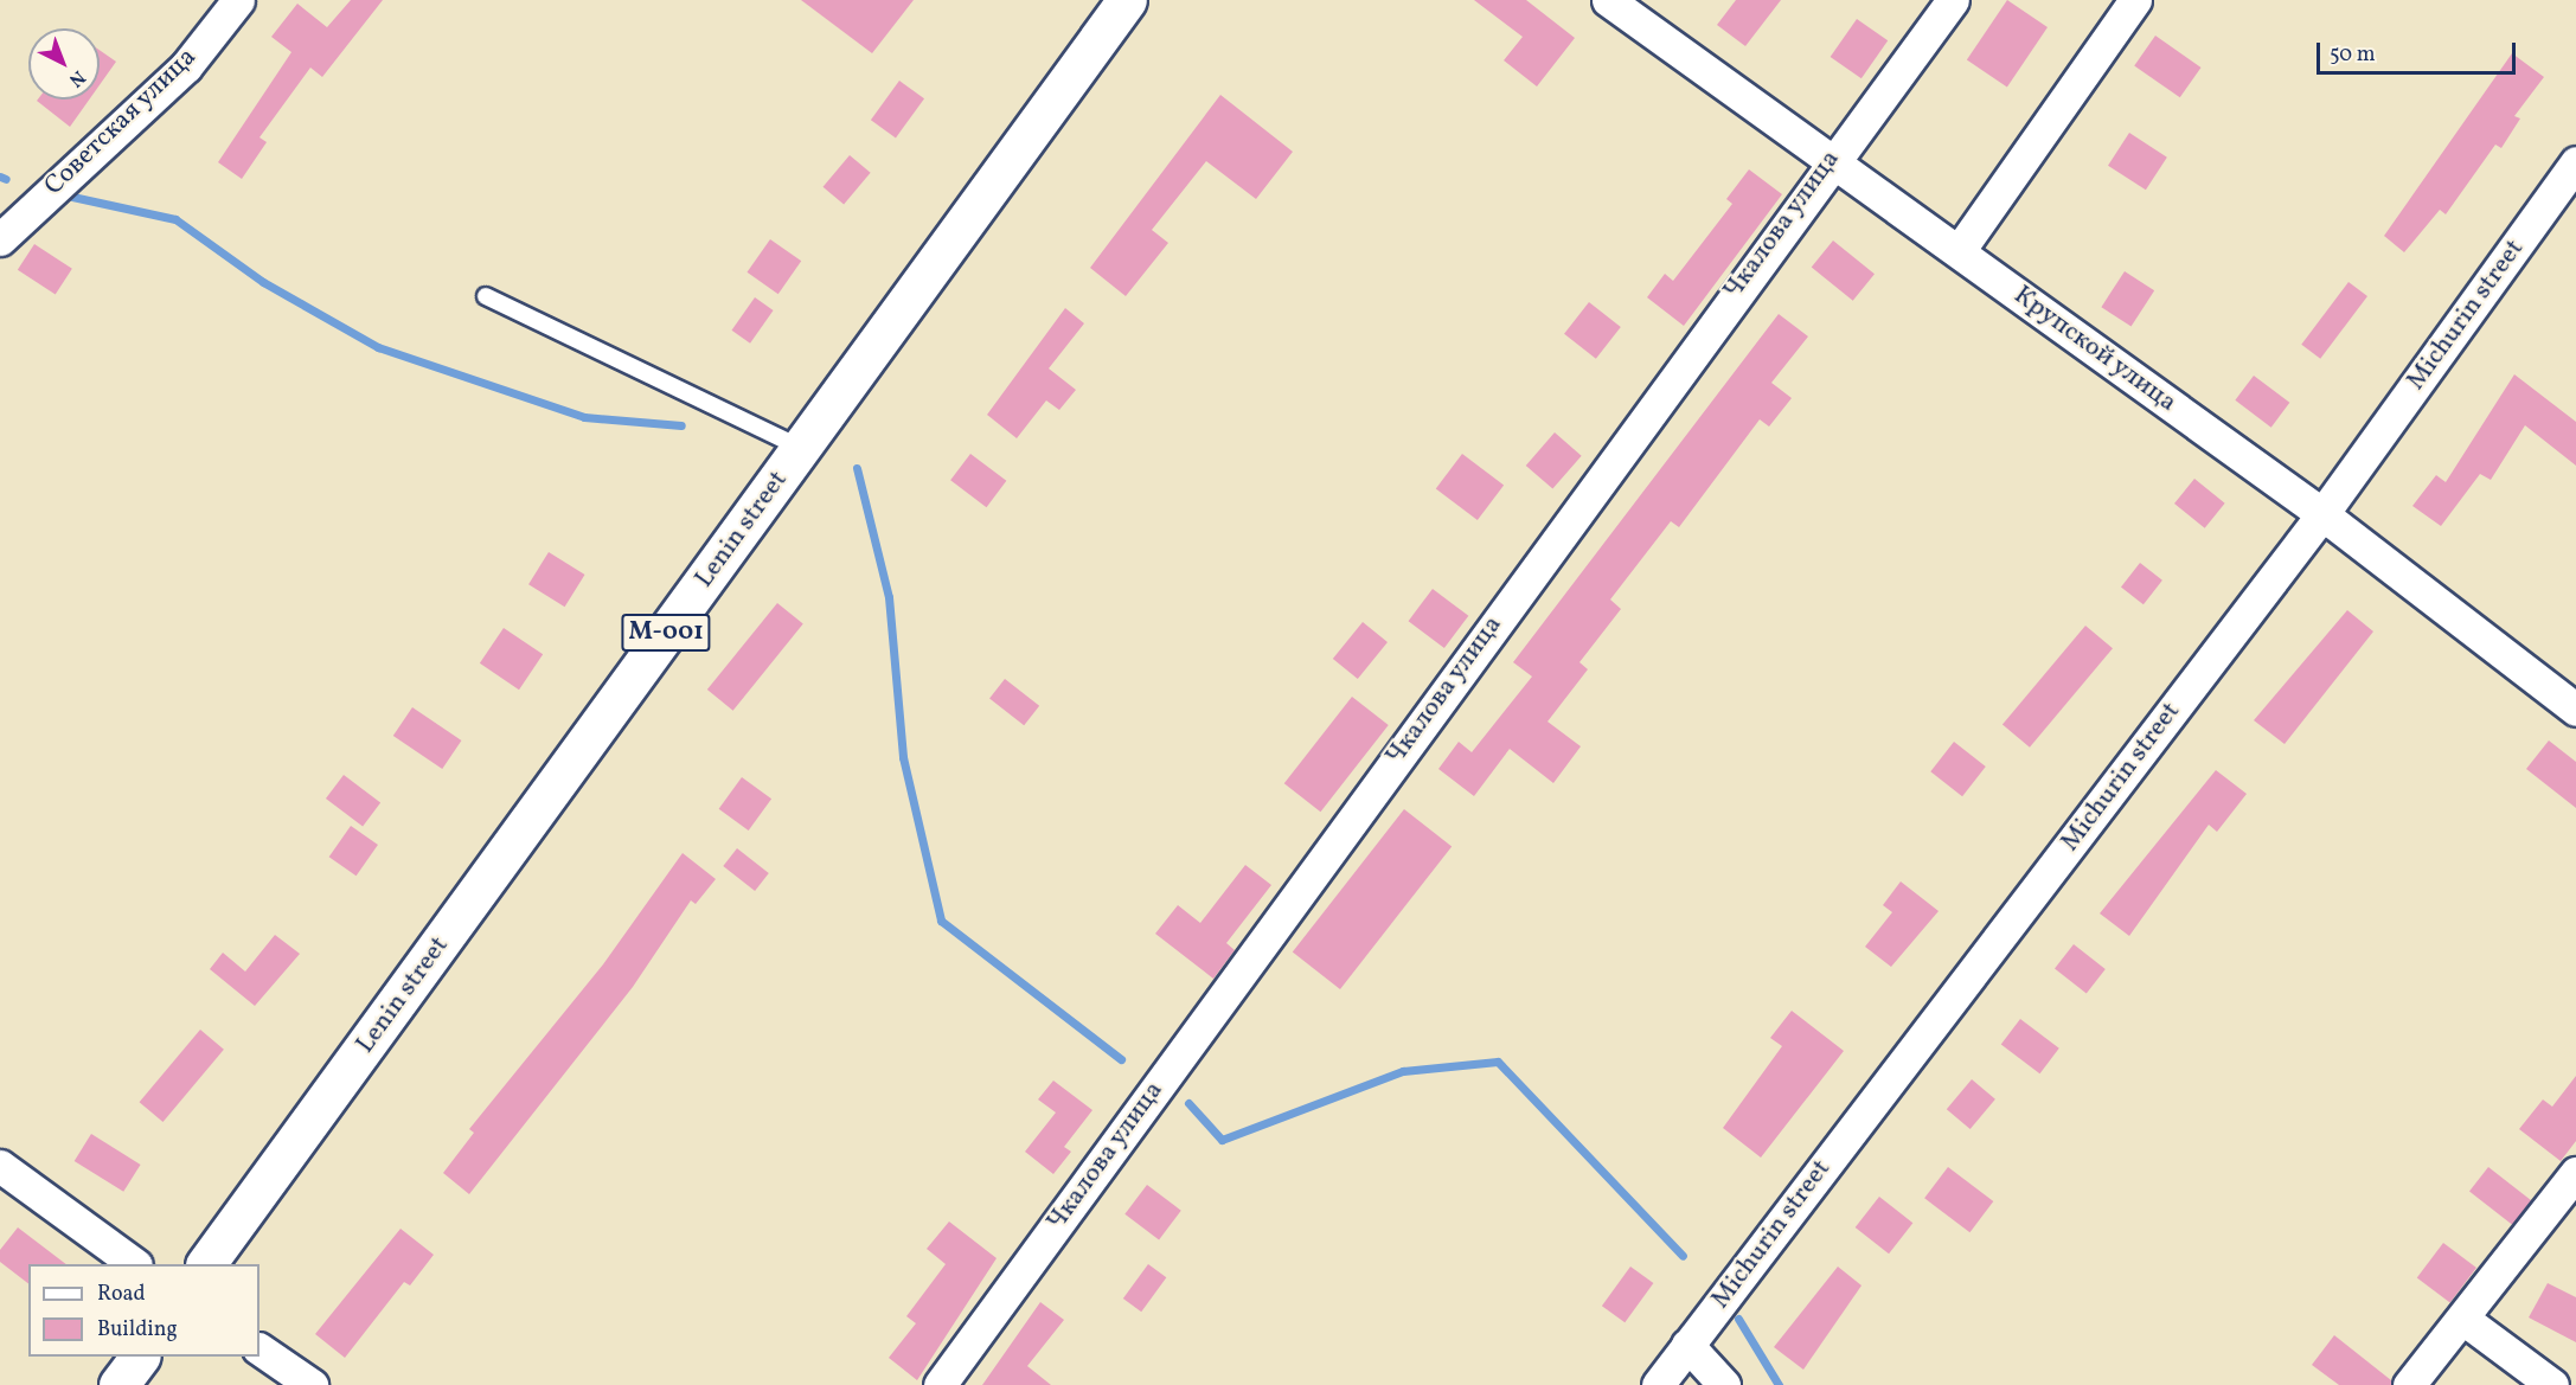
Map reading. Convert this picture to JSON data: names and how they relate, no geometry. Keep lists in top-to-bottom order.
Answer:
{
  "streets": {
    "main road": ["Lenin street", "М-001"],
    "street": [
      "Советская улица",
      "Чкалова улица",
      "Michurin street",
      "Крупской улица"
    ]
  },
  "crossings": [
    ["Чкалова улица", "Крупской улица"],
    ["Michurin street", "Крупской улица"]
  ],
  "legend": ["Road", "Building"],
  "scale_bar": "50 m",
  "north": "bottom right"
}
